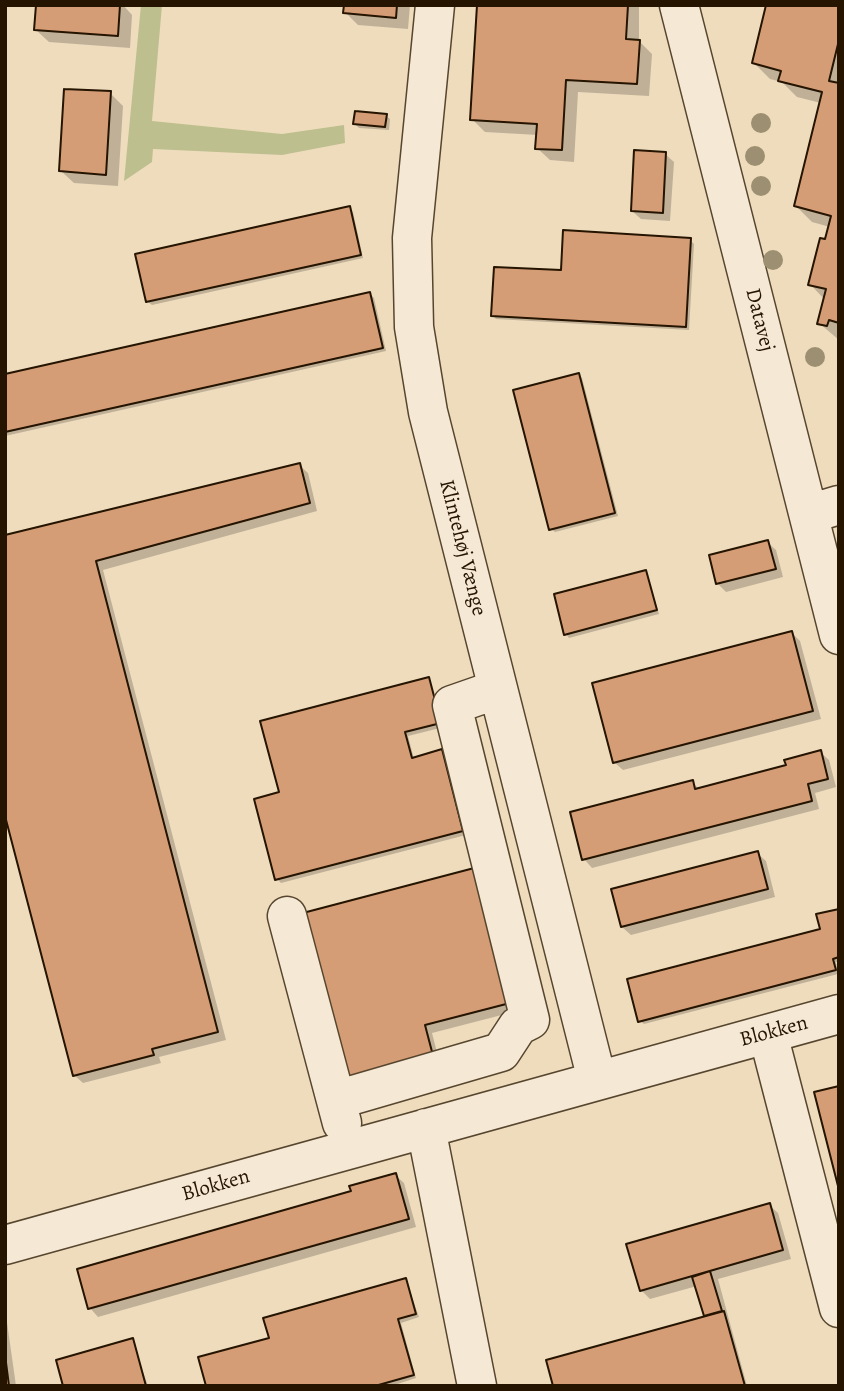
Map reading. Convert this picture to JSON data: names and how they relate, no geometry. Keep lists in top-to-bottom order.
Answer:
{
  "streets": {
    "street": ["Datavej", "Klintehøj Vænge", "Blokken"]
  },
  "crossings": [
    ["Klintehøj Vænge", "Blokken"]
  ]
}
